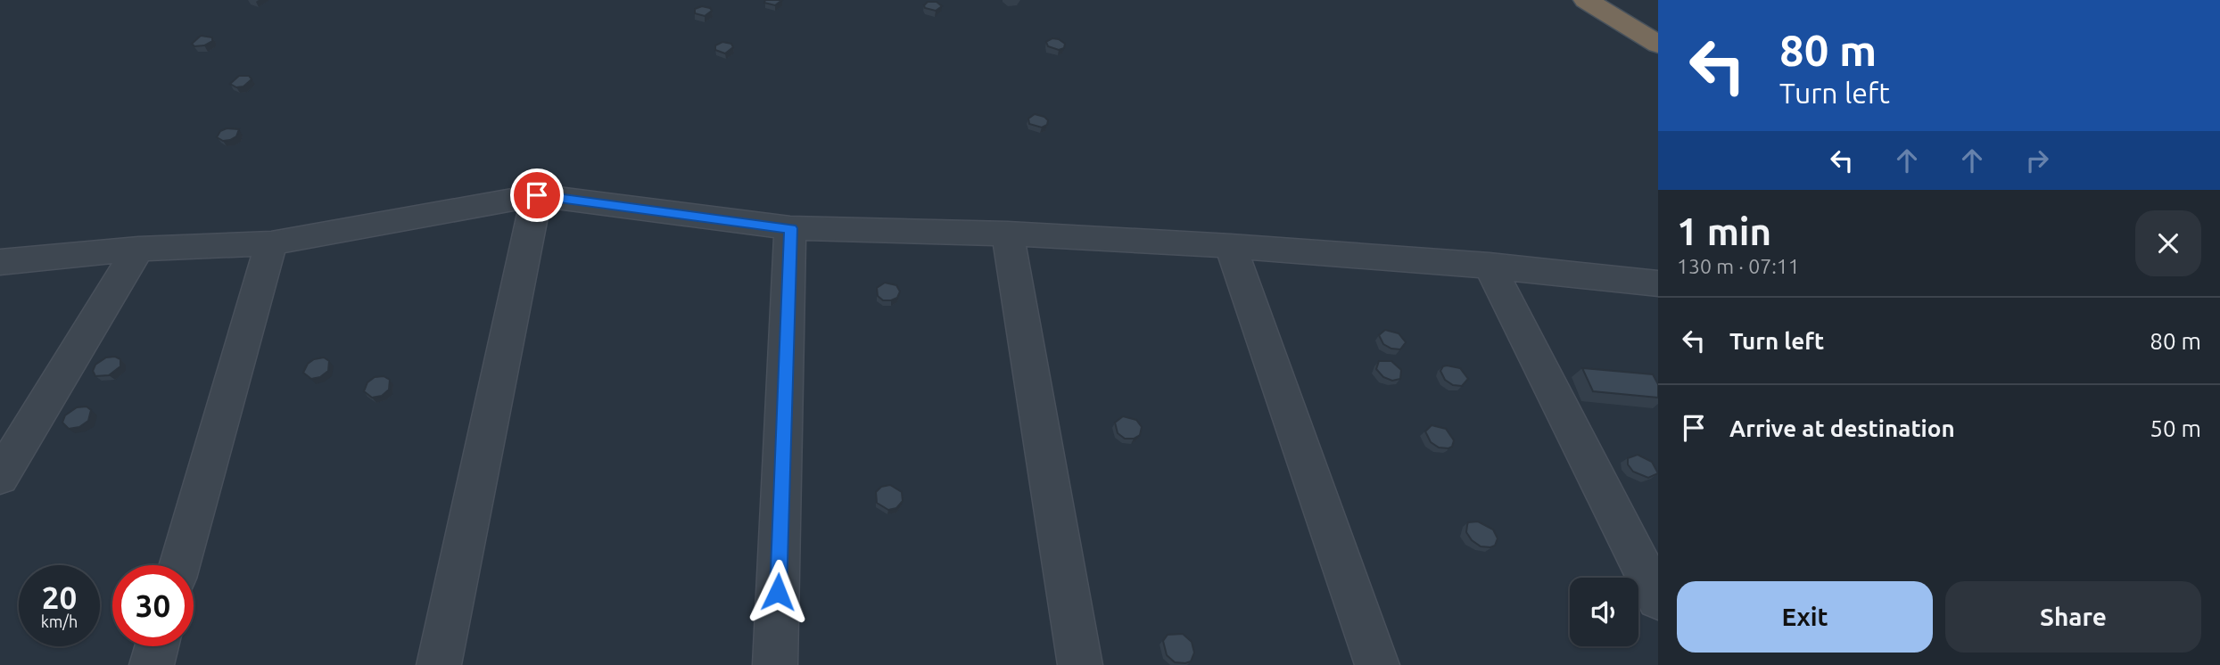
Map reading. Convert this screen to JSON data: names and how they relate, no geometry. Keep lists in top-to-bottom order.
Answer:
{
  "page": {
    "turn": ["80 m", "Turn left"],
    "heading": ["1 min", "130 m · 07:11"],
    "list": [
      {
        "name": "Turn left",
        "value": "80 m"
      },
      {
        "name": "Arrive at destination",
        "value": "50 m"
      }
    ],
    "speed": "20 km/h",
    "limit": "30",
    "buttons": ["Exit", "Share"]
  }
}
